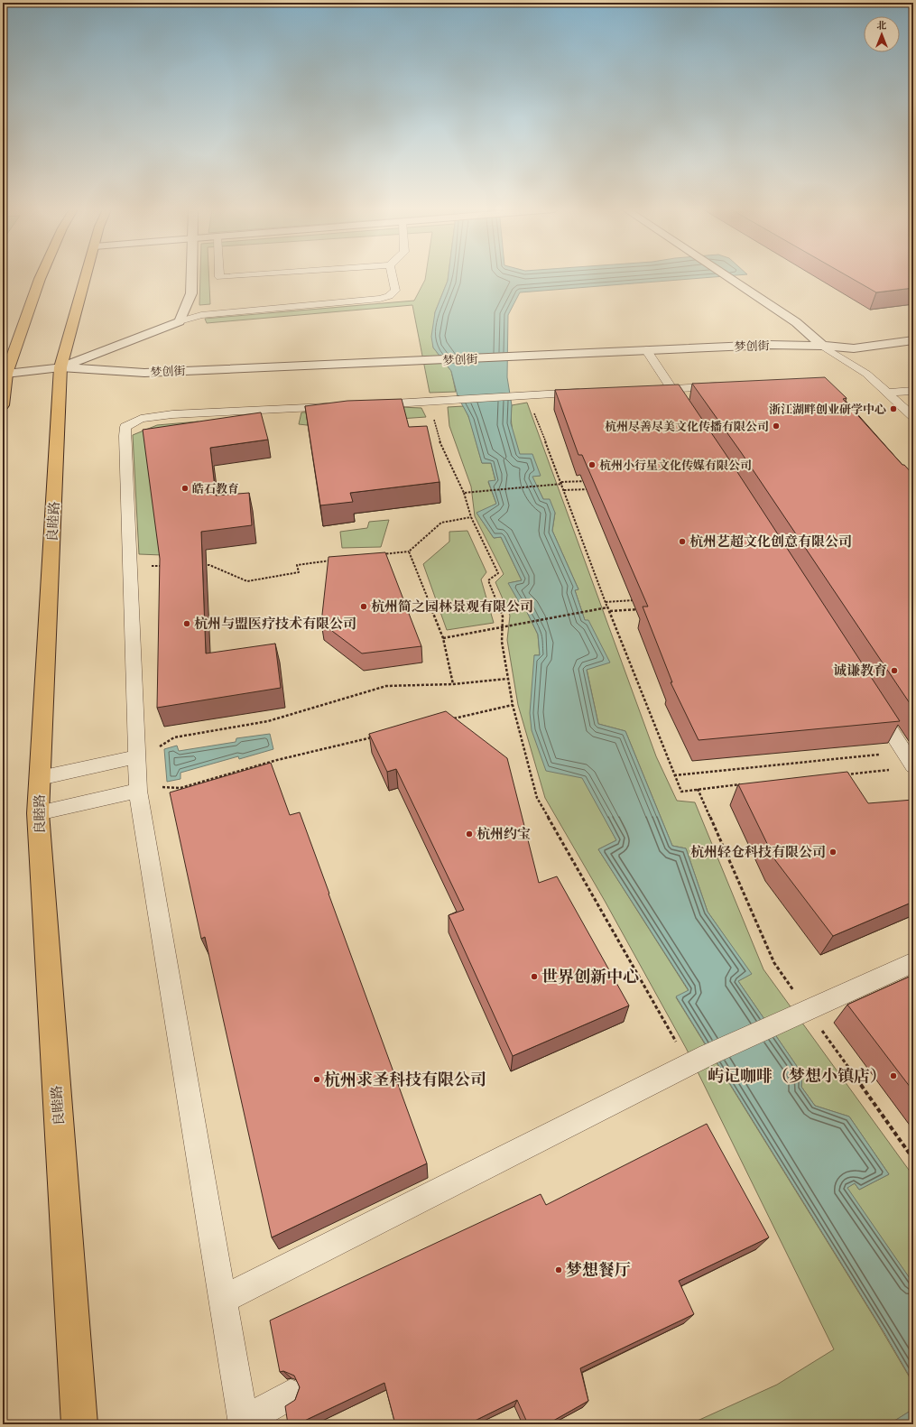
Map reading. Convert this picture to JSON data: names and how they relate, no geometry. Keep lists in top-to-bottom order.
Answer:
{
  "streets": {
    "main road": ["良睦路"],
    "street": ["梦创街"]
  },
  "crossings": [
    ["梦创街", "良睦路"]
  ],
  "places": [
    "浙江湖畔创业研学中心",
    "杭州尽善尽美文化传播有限公司",
    "杭州小行星文化传媒有限公司",
    "皓石教育",
    "杭州艺超文化创意有限公司",
    "杭州简之园林景观有限公司",
    "杭州与盟医疗技术有限公司",
    "诚谦教育",
    "杭州约宝",
    "杭州轻仓科技有限公司",
    "世界创新中心",
    "屿记咖啡（梦想小镇店）",
    "杭州求圣科技有限公司",
    "梦想餐厅"
  ],
  "north": "top"
}
